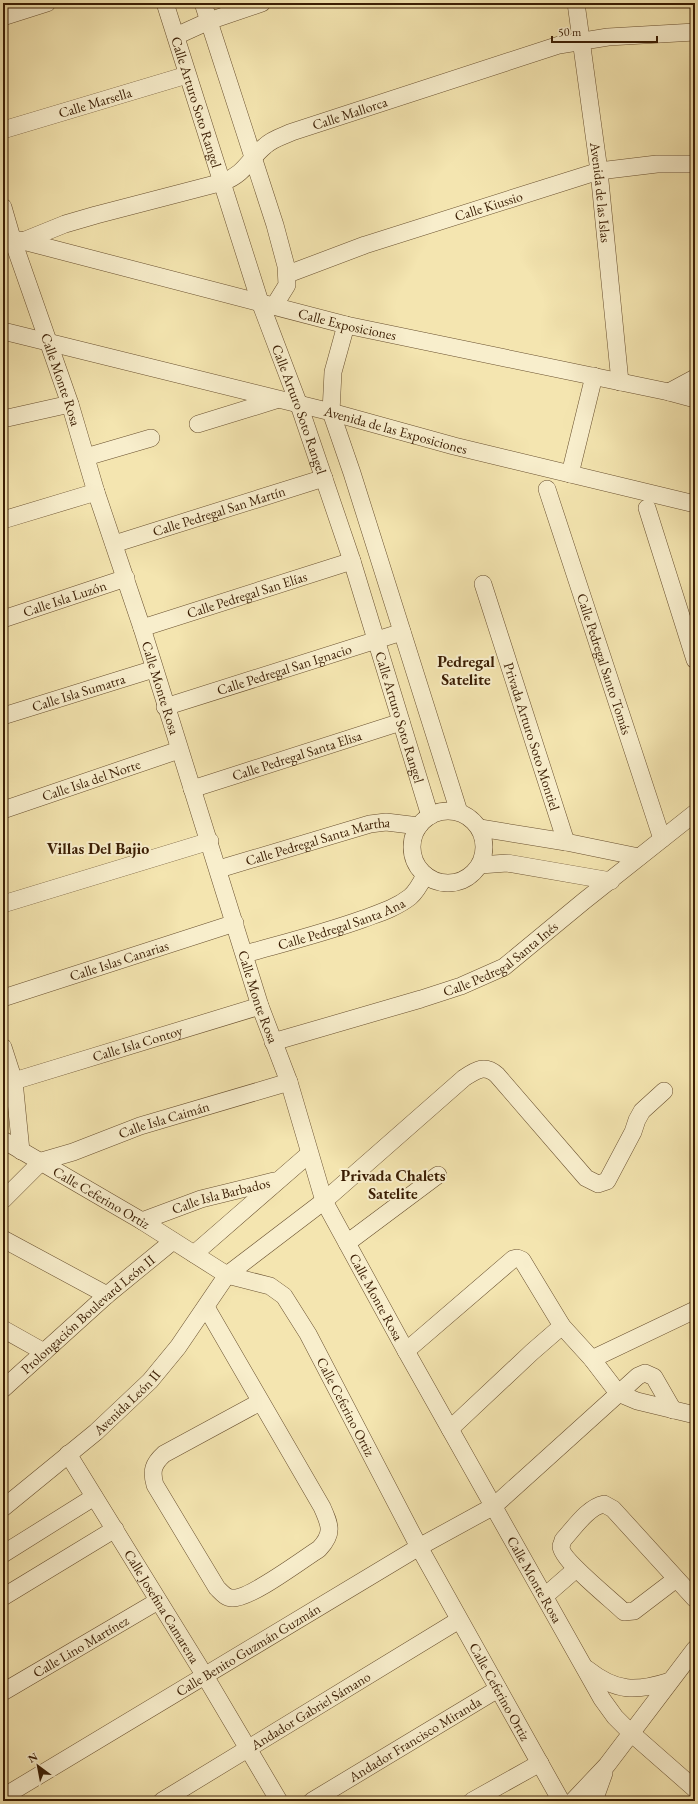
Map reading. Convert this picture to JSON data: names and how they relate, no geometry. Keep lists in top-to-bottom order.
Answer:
{
  "streets": {
    "street": [
      "Calle Arturo Soto Rangel",
      "Calle Marsella",
      "Calle Mallorca",
      "Avenida de las Islas",
      "Calle Kiussio",
      "Calle Exposiciones",
      "Calle Monte Rosa",
      "Avenida de las Exposiciones",
      "Calle Pedregal San Martín",
      "Calle Pedregal San Elías",
      "Calle Isla Luzón",
      "Calle Pedregal Santo Tomás",
      "Calle Pedregal San Ignacio",
      "Calle Isla Sumatra",
      "Privada Arturo Soto Montiel",
      "Calle Pedregal Santa Elisa",
      "Calle Isla del Norte",
      "Calle Pedregal Santa Martha",
      "Calle Pedregal Santa Ana",
      "Calle Pedregal Santa Inés",
      "Calle Islas Canarias",
      "Calle Isla Contoy",
      "Calle Isla Caimán",
      "Calle Isla Barbados",
      "Calle Ceferino Ortiz",
      "Prolongación Boulevard León II",
      "Avenida León II",
      "Calle Josefina Camarena",
      "Calle Lino Martínez",
      "Calle Benito Guzmán Guzmán",
      "Andador Gabriel Sámano",
      "Andador Francisco Miranda"
    ]
  },
  "crossings": [
    ["Calle Arturo Soto Rangel", "Calle Marsella"],
    ["Calle Arturo Soto Rangel", "Calle Mallorca"],
    ["Calle Arturo Soto Rangel", "Calle Exposiciones"],
    ["Calle Arturo Soto Rangel", "Avenida de las Exposiciones"],
    ["Calle Arturo Soto Rangel", "Calle Pedregal San Martín"],
    ["Calle Arturo Soto Rangel", "Calle Pedregal San Elías"],
    ["Calle Arturo Soto Rangel", "Calle Pedregal San Ignacio"],
    ["Calle Arturo Soto Rangel", "Calle Pedregal Santa Elisa"],
    ["Calle Arturo Soto Rangel", "Calle Pedregal Santa Martha"],
    ["Calle Arturo Soto Rangel", "Calle Pedregal Santa Ana"],
    ["Calle Mallorca", "Avenida de las Islas"],
    ["Calle Mallorca", "Calle Exposiciones"],
    ["Calle Mallorca", "Calle Monte Rosa"],
    ["Avenida de las Islas", "Calle Kiussio"],
    ["Avenida de las Islas", "Calle Exposiciones"],
    ["Calle Exposiciones", "Calle Monte Rosa"],
    ["Calle Monte Rosa", "Avenida de las Exposiciones"],
    ["Calle Monte Rosa", "Calle Pedregal San Martín"],
    ["Calle Monte Rosa", "Calle Pedregal San Elías"],
    ["Calle Monte Rosa", "Calle Isla Luzón"],
    ["Calle Monte Rosa", "Calle Pedregal San Ignacio"],
    ["Calle Monte Rosa", "Calle Isla Sumatra"],
    ["Calle Monte Rosa", "Calle Pedregal Santa Elisa"],
    ["Calle Monte Rosa", "Calle Isla del Norte"],
    ["Calle Monte Rosa", "Calle Pedregal Santa Martha"],
    ["Calle Monte Rosa", "Calle Pedregal Santa Ana"],
    ["Calle Monte Rosa", "Calle Pedregal Santa Inés"],
    ["Calle Monte Rosa", "Calle Islas Canarias"],
    ["Calle Monte Rosa", "Calle Isla Contoy"],
    ["Calle Monte Rosa", "Calle Isla Caimán"],
    ["Calle Monte Rosa", "Calle Benito Guzmán Guzmán"],
    ["Calle Pedregal Santo Tomás", "Calle Pedregal Santa Inés"],
    ["Calle Pedregal Santa Martha", "Calle Pedregal Santa Ana"],
    ["Calle Isla Caimán", "Calle Ceferino Ortiz"],
    ["Calle Isla Barbados", "Calle Ceferino Ortiz"],
    ["Calle Ceferino Ortiz", "Prolongación Boulevard León II"],
    ["Calle Ceferino Ortiz", "Avenida León II"],
    ["Calle Ceferino Ortiz", "Calle Benito Guzmán Guzmán"],
    ["Calle Ceferino Ortiz", "Andador Gabriel Sámano"],
    ["Calle Ceferino Ortiz", "Andador Francisco Miranda"],
    ["Avenida León II", "Calle Josefina Camarena"],
    ["Calle Josefina Camarena", "Calle Lino Martínez"],
    ["Calle Josefina Camarena", "Calle Benito Guzmán Guzmán"],
    ["Calle Josefina Camarena", "Andador Gabriel Sámano"]
  ],
  "districts": ["Pedregal Satelite", "Villas Del Bajio", "Privada Chalets Satelite"],
  "scale_bar": "50 m",
  "north": "top left"
}
